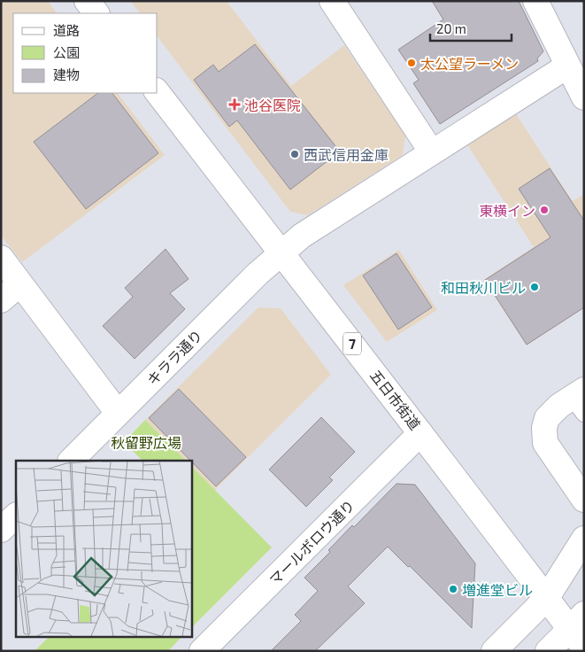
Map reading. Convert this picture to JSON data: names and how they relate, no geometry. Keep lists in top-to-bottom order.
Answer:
{
  "streets": {
    "street": [
      "7",
      "キララ通り",
      "五日市街道",
      "マールボロウ通り"
    ]
  },
  "crossings": [
    ["キララ通り", "五日市街道"],
    ["五日市街道", "マールボロウ通り"]
  ],
  "parks": ["秋留野広場"],
  "places": {
    "other": [
      "太公望ラーメン",
      "西武信用金庫",
      "東横イン",
      "和田秋川ビル",
      "増進堂ビル"
    ],
    "health": ["池谷医院"]
  },
  "legend": ["道路", "公園", "建物"],
  "scale_bar": "20 m"
}
